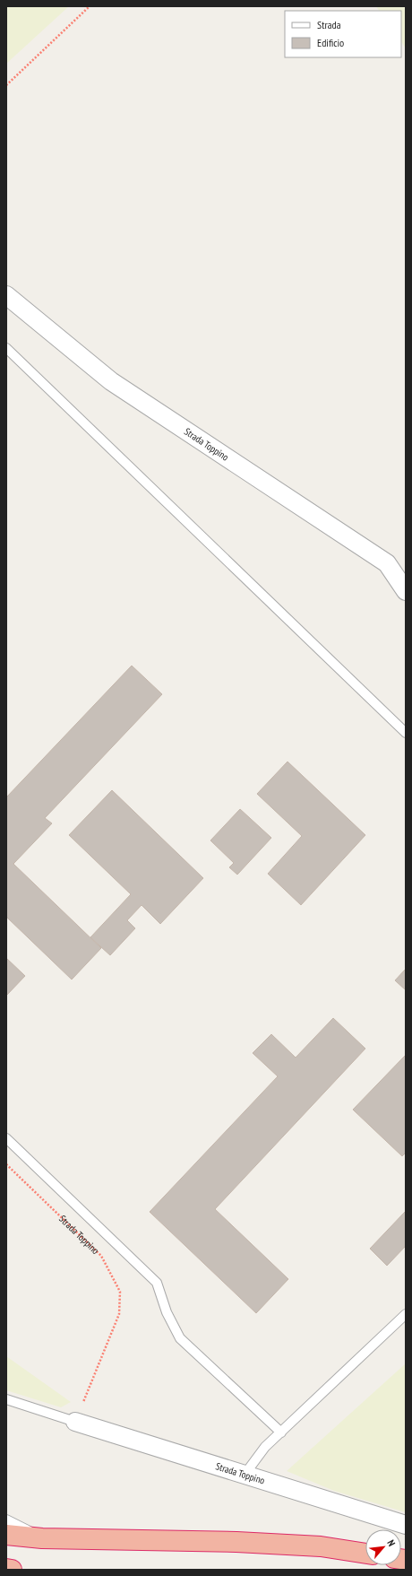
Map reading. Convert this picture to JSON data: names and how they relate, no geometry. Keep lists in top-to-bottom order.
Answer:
{
  "streets": {
    "street": ["Strada Toppino"]
  },
  "legend": ["Strada", "Edificio"],
  "north": "top right"
}
